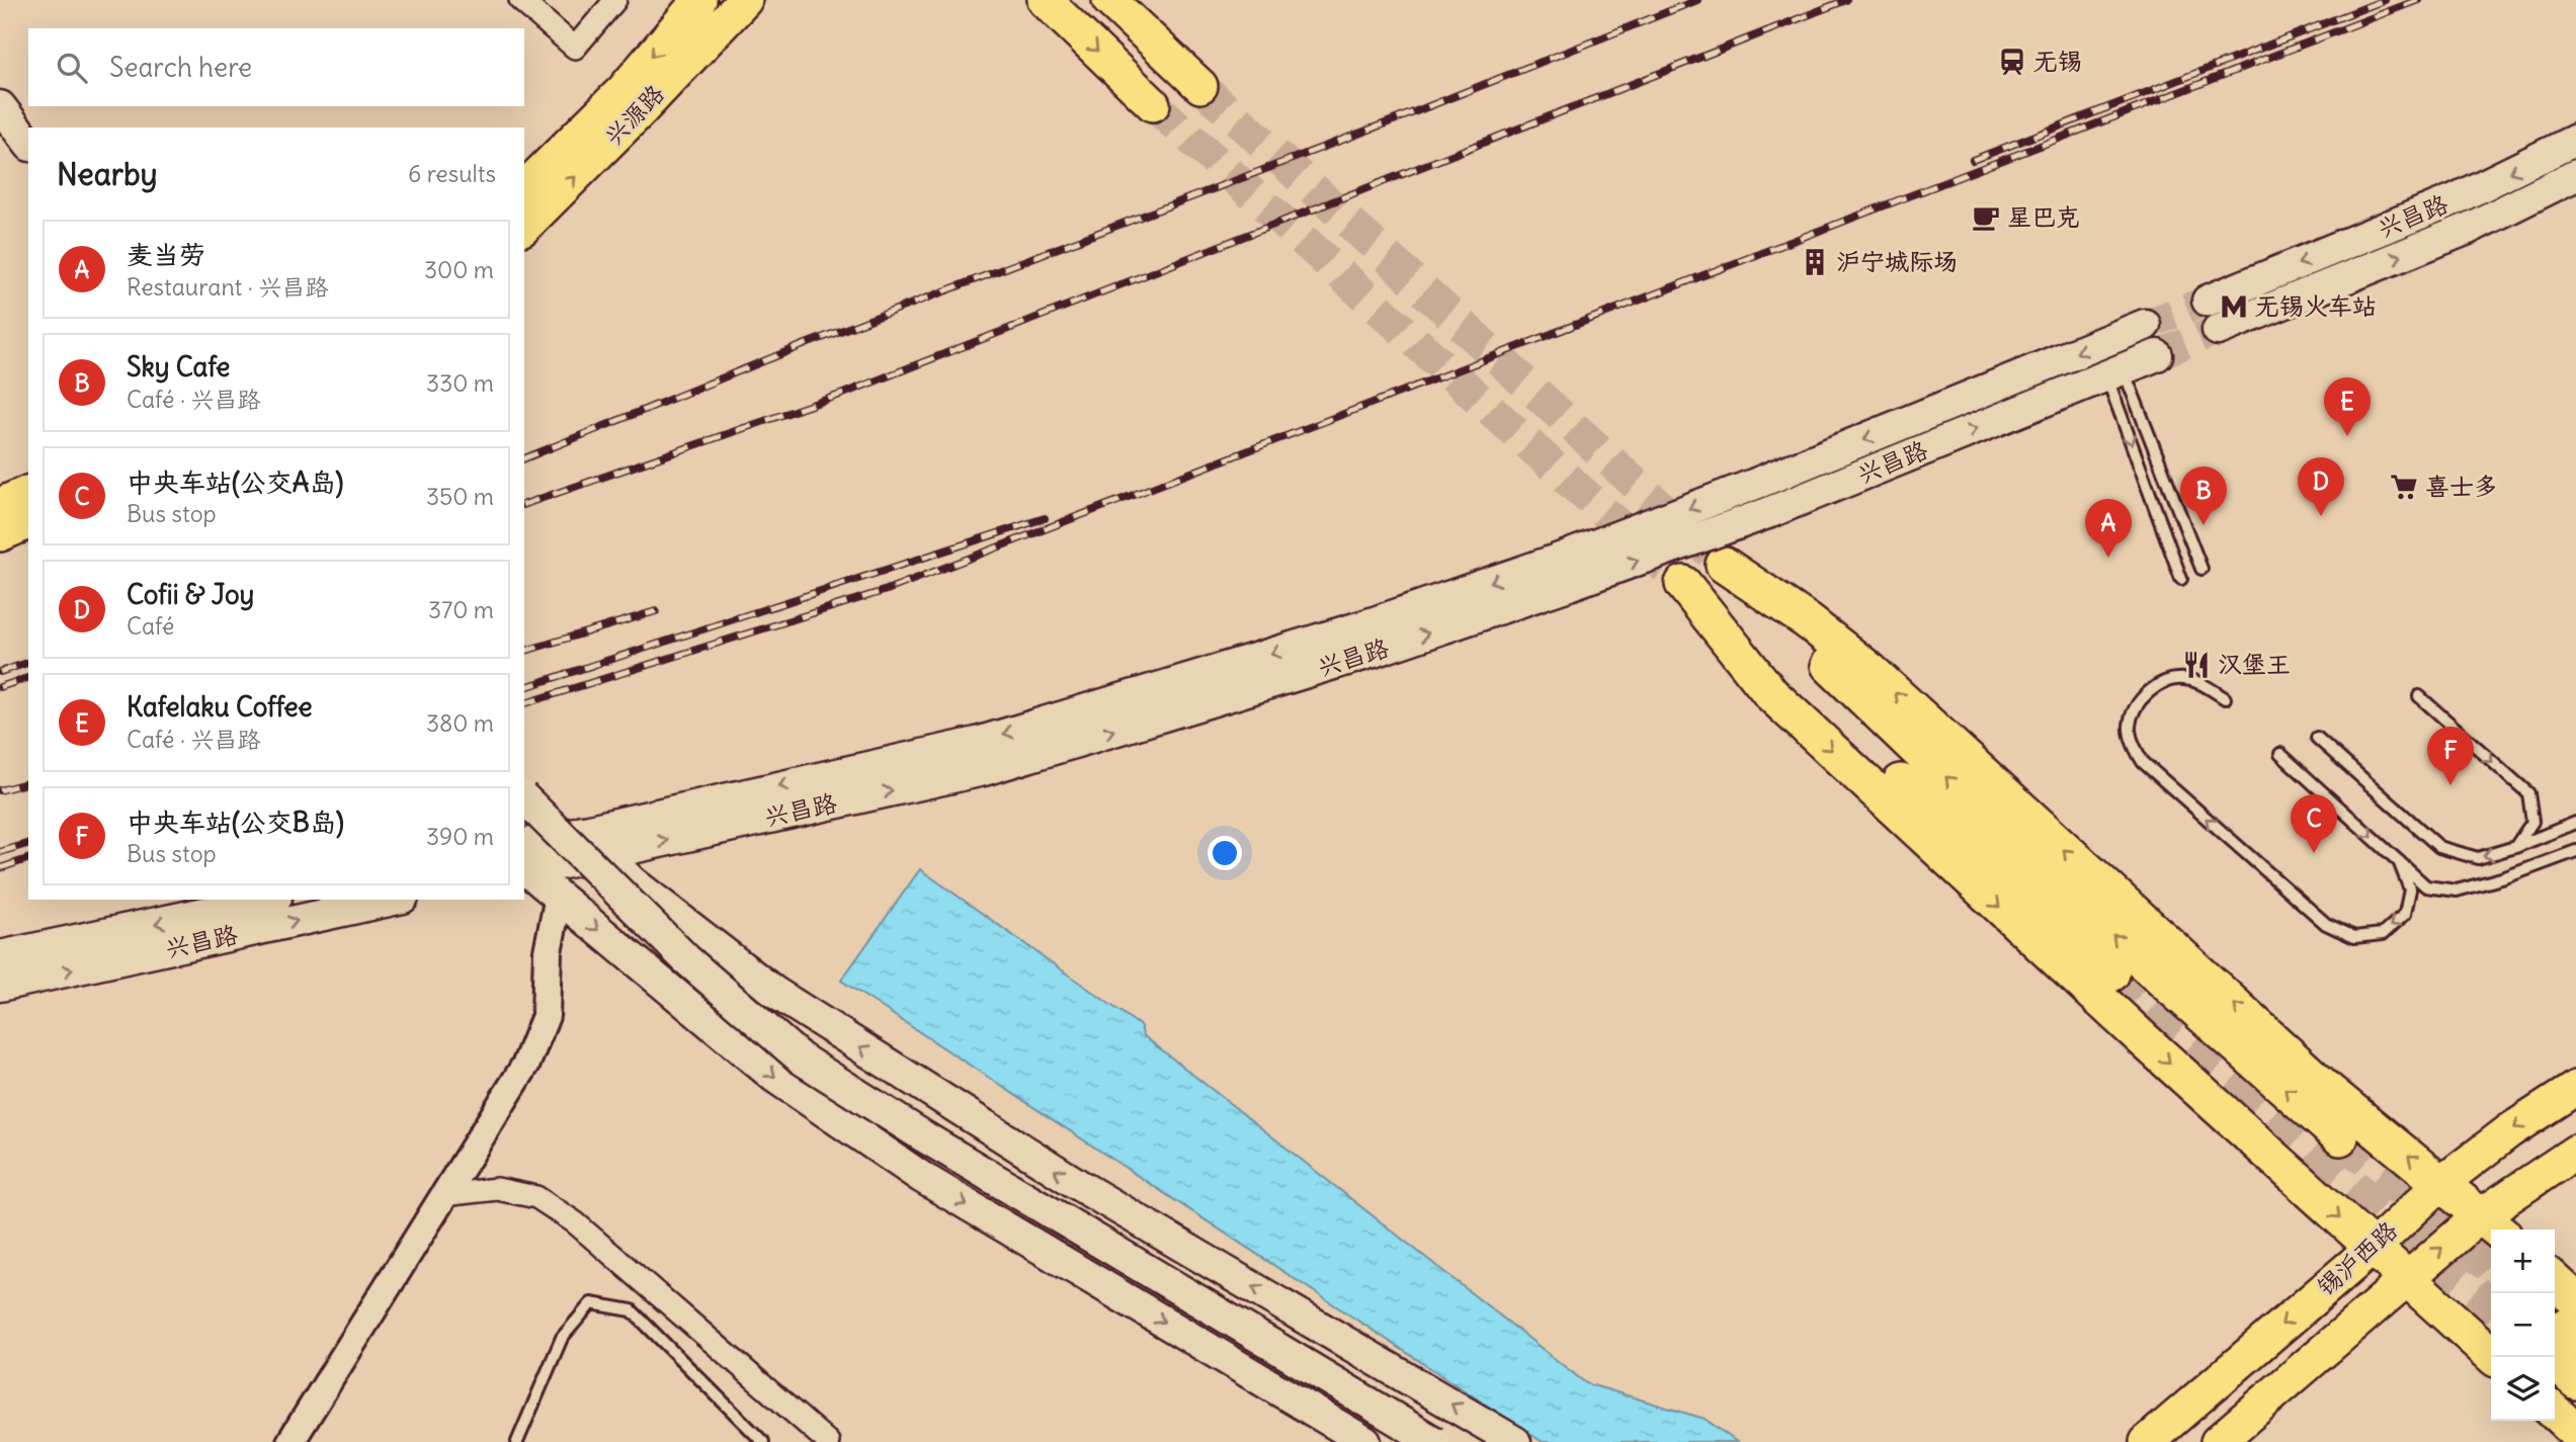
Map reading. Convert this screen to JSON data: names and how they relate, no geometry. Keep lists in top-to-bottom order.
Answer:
{
  "streets": {
    "main road": ["兴源路", "兴昌路", "锡沪西路"]
  },
  "places": {
    "station": ["无锡"],
    "cafe": ["星巴克"],
    "building": ["沪宁城际场"],
    "metro station": ["无锡火车站"],
    "supermarket": ["喜士多"],
    "restaurant": ["汉堡王"]
  },
  "page": {
    "search": "Search here",
    "heading": ["Nearby", "6 results"],
    "list": [
      {
        "mark": "A",
        "name": "麦当劳",
        "note": "Restaurant · 兴昌路",
        "value": "300 m"
      },
      {
        "mark": "B",
        "name": "Sky Cafe",
        "note": "Café · 兴昌路",
        "value": "330 m"
      },
      {
        "mark": "C",
        "name": "中央车站(公交A岛)",
        "note": "Bus stop",
        "value": "350 m"
      },
      {
        "mark": "D",
        "name": "Cofii & Joy",
        "note": "Café",
        "value": "370 m"
      },
      {
        "mark": "E",
        "name": "Kafelaku Coffee",
        "note": "Café · 兴昌路",
        "value": "380 m"
      },
      {
        "mark": "F",
        "name": "中央车站(公交B岛)",
        "note": "Bus stop",
        "value": "390 m"
      }
    ],
    "pins": [
      "E",
      "D",
      "B",
      "A",
      "F",
      "C"
    ],
    "map_buttons": ["+", "−"]
  }
}
